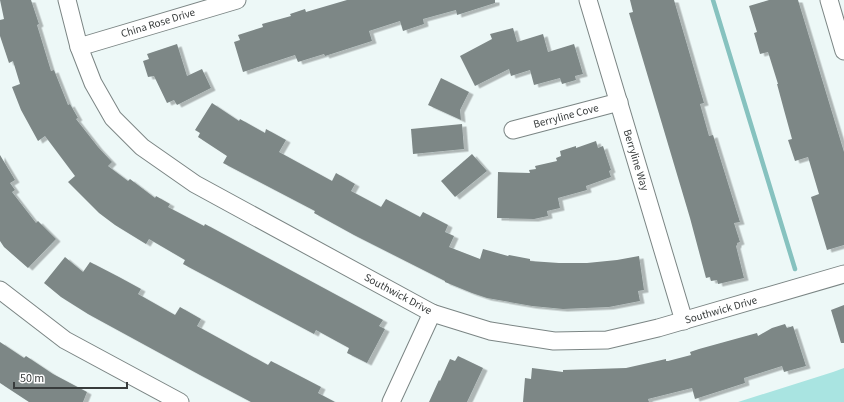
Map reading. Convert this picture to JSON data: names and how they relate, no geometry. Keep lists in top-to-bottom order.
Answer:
{
  "streets": {
    "street": [
      "China Rose Drive",
      "Berryline Cove",
      "Berryline Way",
      "Southwick Drive"
    ]
  },
  "crossings": [
    ["China Rose Drive", "Southwick Drive"],
    ["Berryline Cove", "Berryline Way"],
    ["Berryline Way", "Southwick Drive"]
  ],
  "scale_bar": "50 m"
}
